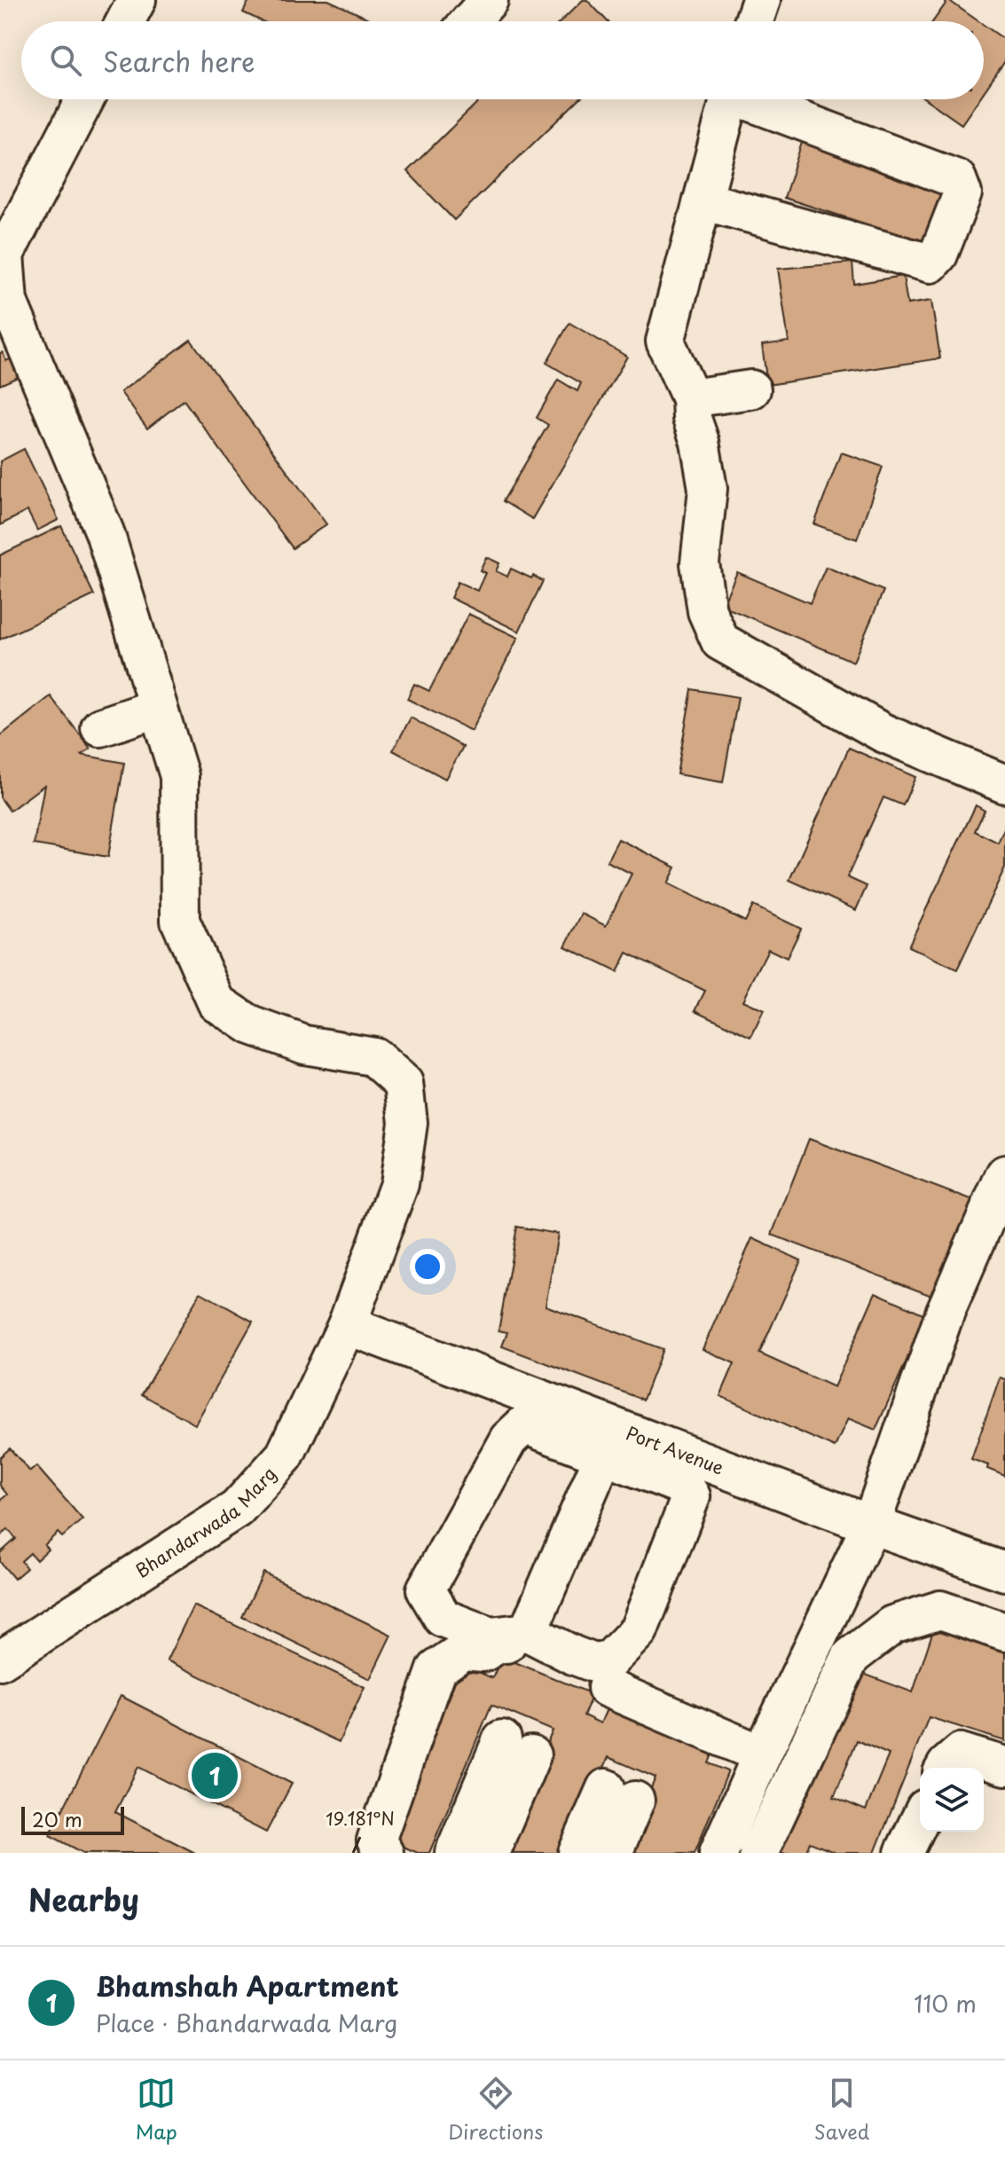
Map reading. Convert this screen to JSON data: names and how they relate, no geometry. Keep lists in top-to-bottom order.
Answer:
{
  "streets": {
    "street": ["Port Avenue", "Bhandarwada Marg"]
  },
  "crossings": [
    ["Port Avenue", "Bhandarwada Marg"]
  ],
  "scale_bar": "20 m",
  "page": {
    "search": "Search here",
    "pins": "1",
    "scale": "20 m",
    "heading": "Nearby",
    "list": [
      {
        "mark": "1",
        "name": "Bhamshah Apartment",
        "note": "Place · Bhandarwada Marg",
        "value": "110 m"
      }
    ],
    "nav": ["Map", "Directions", "Saved"]
  },
  "coordinates": ["19.181°N"]
}
